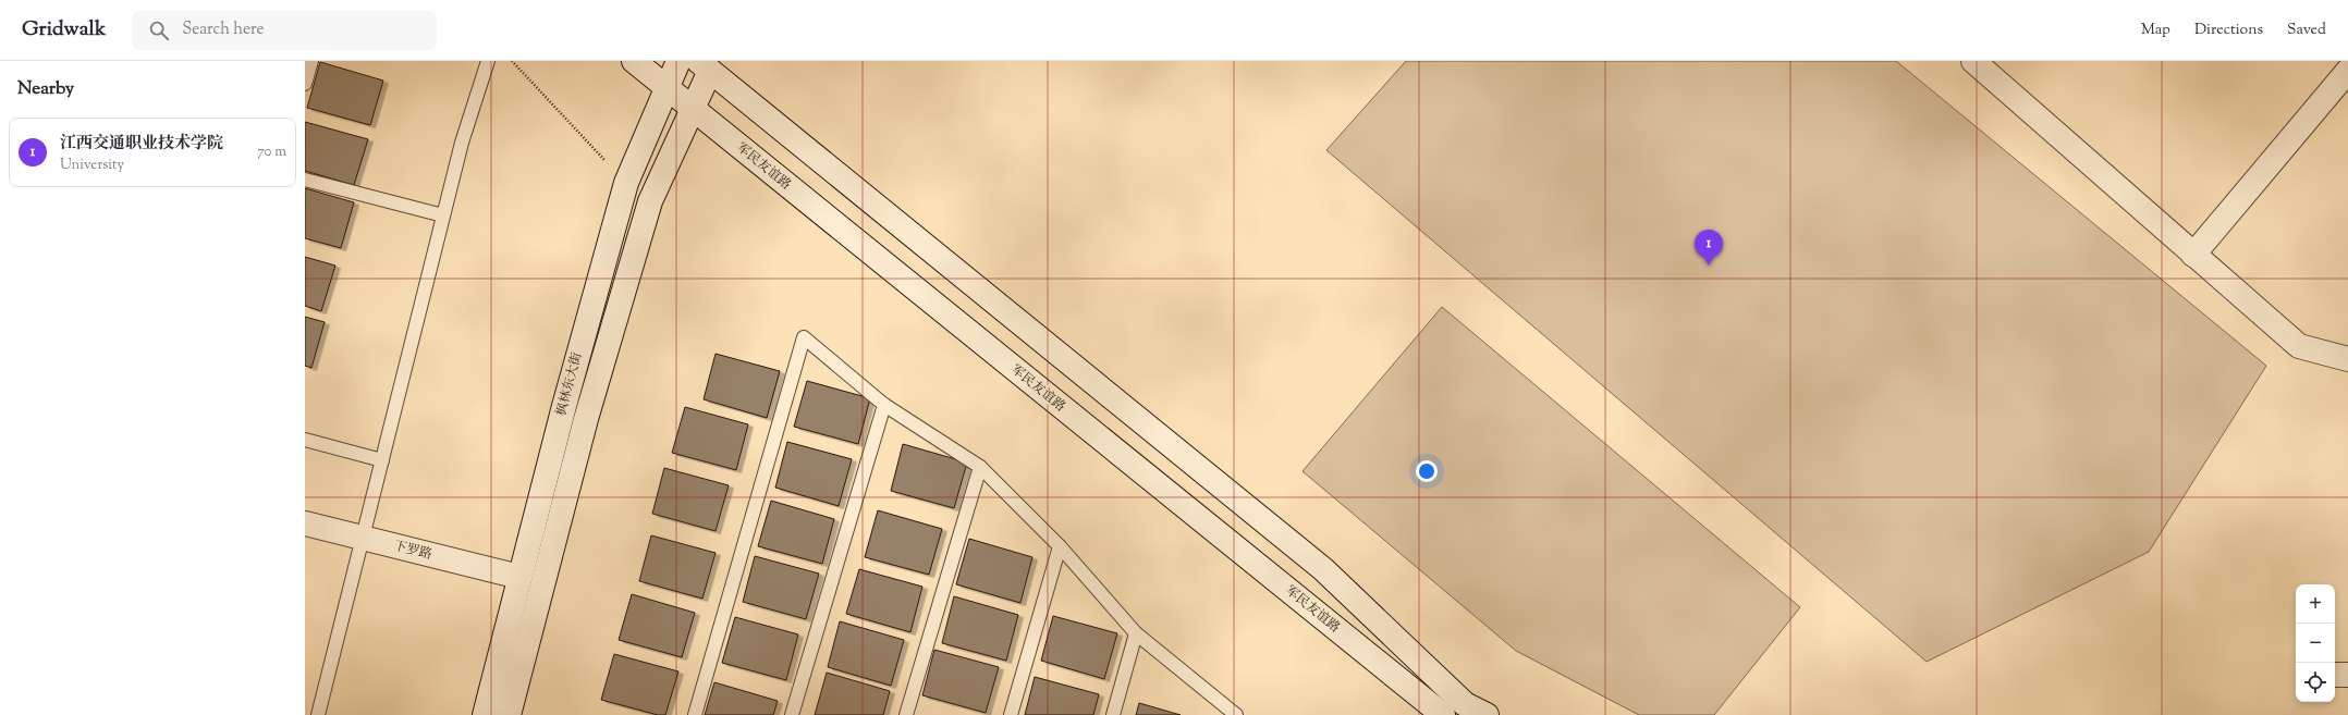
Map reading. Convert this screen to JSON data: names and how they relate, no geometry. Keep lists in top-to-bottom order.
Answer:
{
  "streets": {
    "street": ["军民友谊路", "枫林东大街", "下罗路"]
  },
  "crossings": [
    ["军民友谊路", "枫林东大街"],
    ["枫林东大街", "下罗路"]
  ],
  "page": {
    "header": "Gridwalk",
    "search": "Search here",
    "nav": ["Map", "Directions", "Saved"],
    "heading": "Nearby",
    "list": [
      {
        "mark": "1",
        "name": "江西交通职业技术学院",
        "note": "University",
        "value": "70 m"
      }
    ],
    "pins": "1",
    "map_buttons": ["+", "−"]
  }
}
